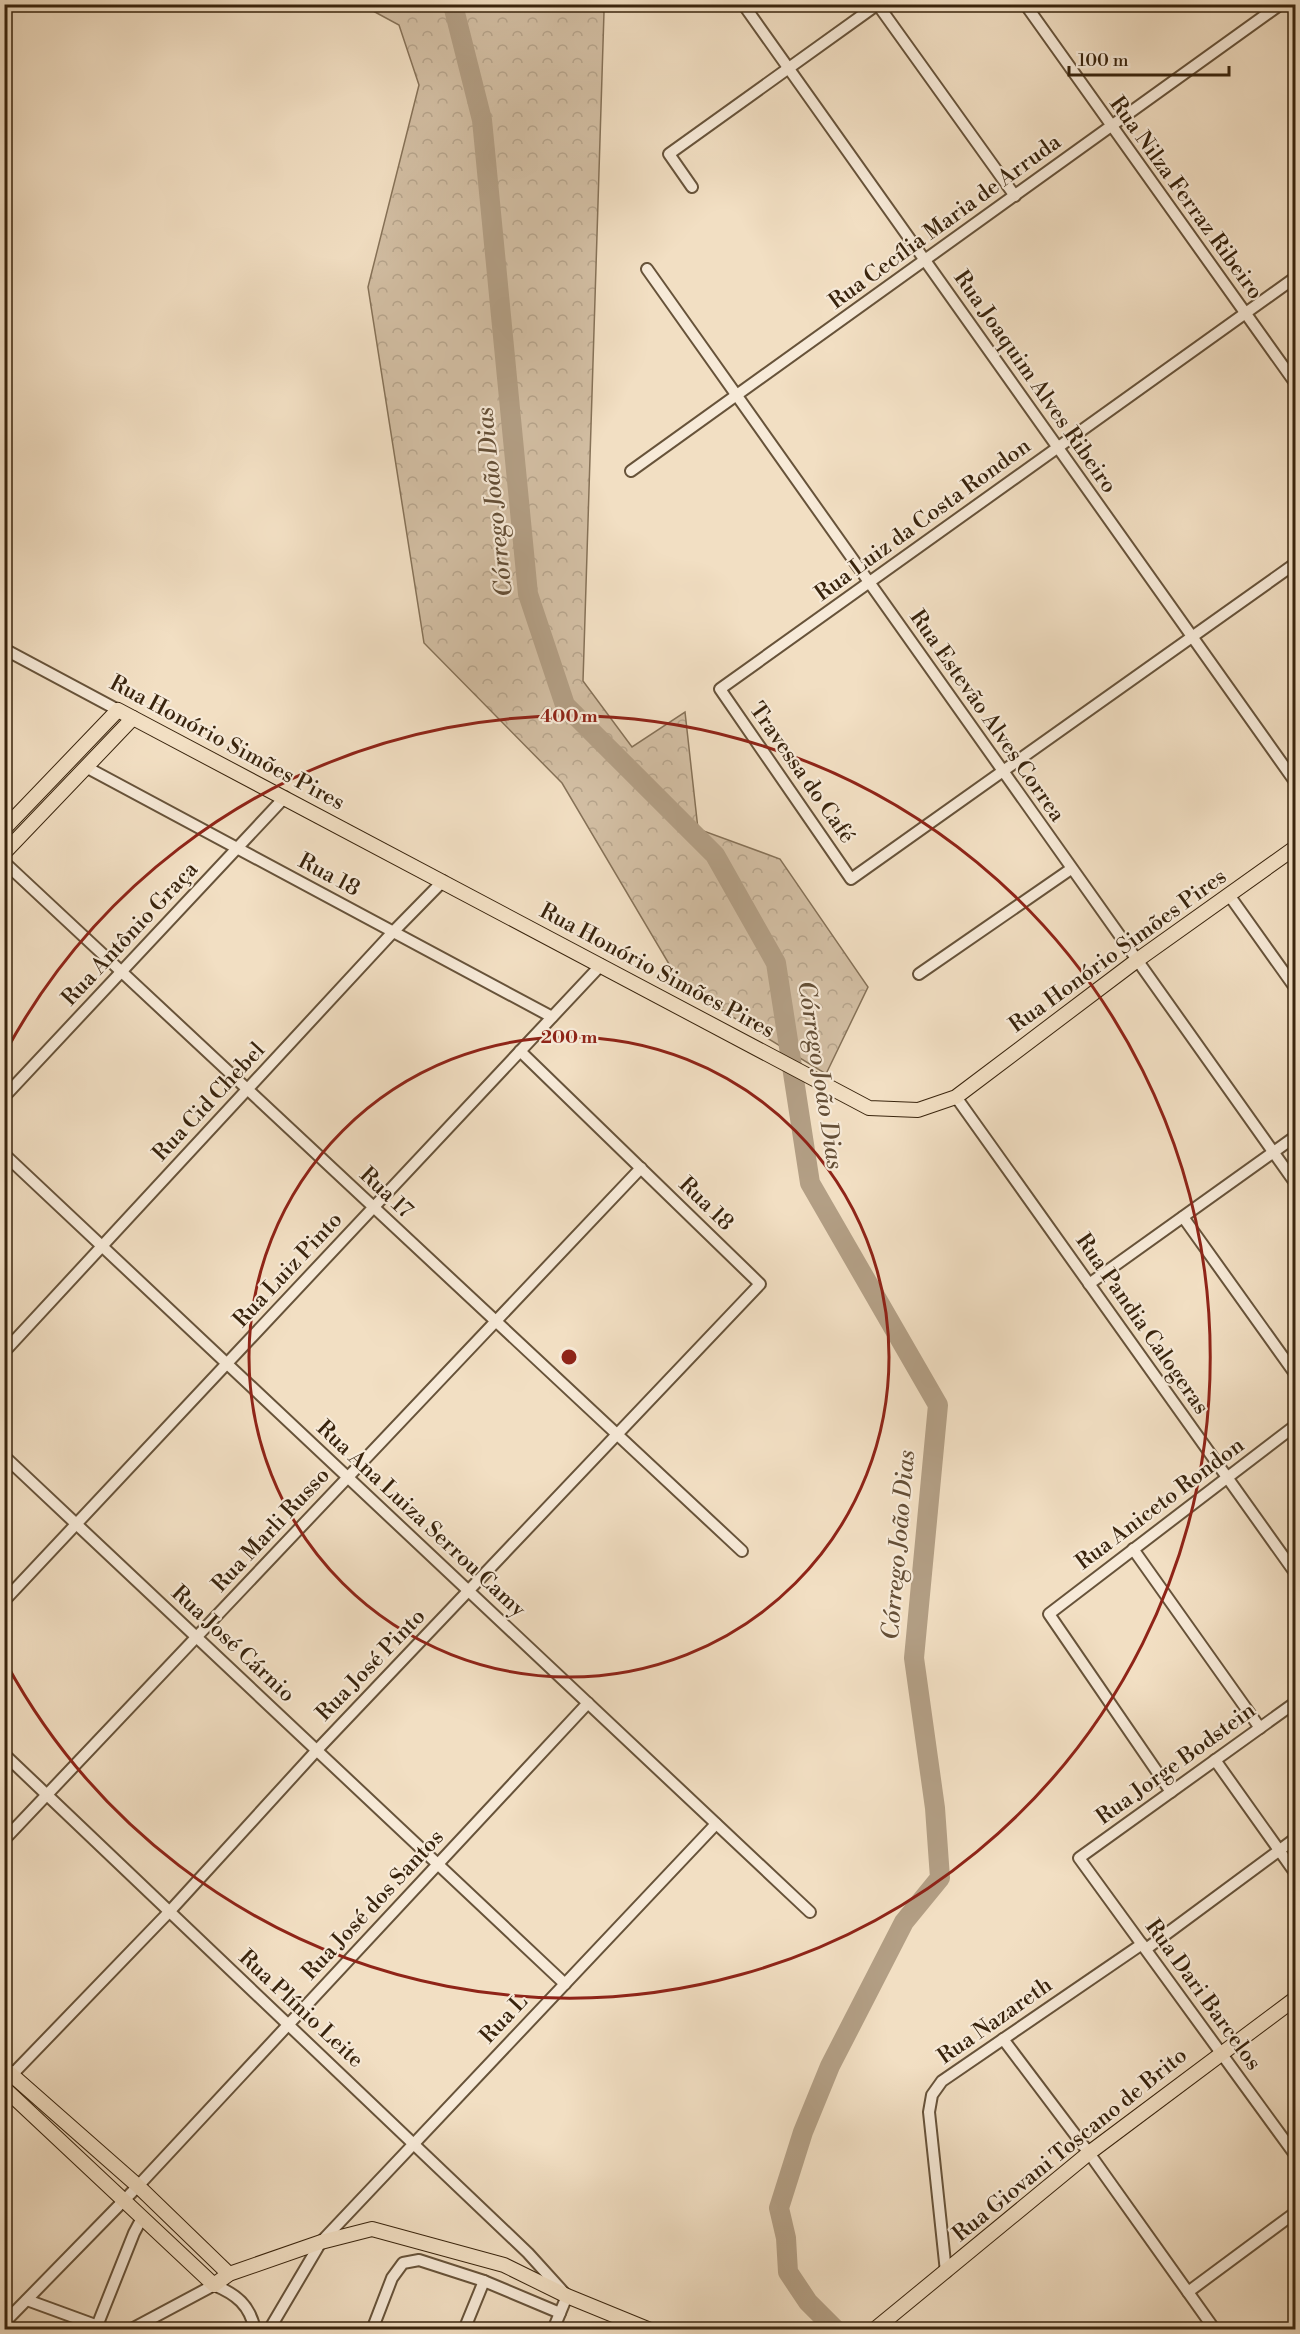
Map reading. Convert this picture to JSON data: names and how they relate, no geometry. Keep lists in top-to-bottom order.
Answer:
{
  "streets": {
    "main road": ["Rua Honório Simões Pires", "Rua Giovani Toscano de Brito"],
    "street": [
      "Rua Nilza Ferraz Ribeiro",
      "Rua Cecília Maria de Arruda",
      "Rua Joaquim Alves Ribeiro",
      "Rua Luiz da Costa Rondon",
      "Rua Estevão Alves Correa",
      "Travessa do Café",
      "Rua 18",
      "Rua Antônio Graça",
      "Rua Cid Chebel",
      "Rua 17",
      "Rua Luiz Pinto",
      "Rua Pandia Calogeras",
      "Rua Aniceto Rondon",
      "Rua Ana Luiza Serrou Camy",
      "Rua Marli Russo",
      "Rua José Cárnio",
      "Rua José Pinto",
      "Rua Jorge Bodstein",
      "Rua José dos Santos",
      "Rua Dari Barcelos",
      "Rua Plínio Leite",
      "Rua L",
      "Rua Nazareth"
    ]
  },
  "crossings": [
    ["Rua Nilza Ferraz Ribeiro", "Rua Cecília Maria de Arruda"],
    ["Rua Nilza Ferraz Ribeiro", "Rua Luiz da Costa Rondon"],
    ["Rua Cecília Maria de Arruda", "Rua Joaquim Alves Ribeiro"],
    ["Rua Cecília Maria de Arruda", "Rua Estevão Alves Correa"],
    ["Rua Joaquim Alves Ribeiro", "Rua Luiz da Costa Rondon"],
    ["Rua Luiz da Costa Rondon", "Rua Estevão Alves Correa"],
    ["Rua Luiz da Costa Rondon", "Travessa do Café"],
    ["Rua Estevão Alves Correa", "Rua Honório Simões Pires"],
    ["Rua Estevão Alves Correa", "Travessa do Café"],
    ["Rua Honório Simões Pires", "Rua Antônio Graça"],
    ["Rua Honório Simões Pires", "Rua Cid Chebel"],
    ["Rua Honório Simões Pires", "Rua Luiz Pinto"],
    ["Rua Honório Simões Pires", "Rua Pandia Calogeras"],
    ["Rua 18", "Rua Antônio Graça"],
    ["Rua 18", "Rua Cid Chebel"],
    ["Rua 18", "Rua Luiz Pinto"],
    ["Rua 18", "Rua Marli Russo"],
    ["Rua 18", "Rua José Pinto"],
    ["Rua Antônio Graça", "Rua 17"],
    ["Rua Cid Chebel", "Rua 17"],
    ["Rua Cid Chebel", "Rua Ana Luiza Serrou Camy"],
    ["Rua 17", "Rua Luiz Pinto"],
    ["Rua 17", "Rua Marli Russo"],
    ["Rua 17", "Rua José Pinto"],
    ["Rua Luiz Pinto", "Rua Ana Luiza Serrou Camy"],
    ["Rua Luiz Pinto", "Rua José Cárnio"],
    ["Rua Pandia Calogeras", "Rua Aniceto Rondon"],
    ["Rua Aniceto Rondon", "Rua Jorge Bodstein"],
    ["Rua Ana Luiza Serrou Camy", "Rua Marli Russo"],
    ["Rua Ana Luiza Serrou Camy", "Rua José Pinto"],
    ["Rua Ana Luiza Serrou Camy", "Rua José dos Santos"],
    ["Rua Ana Luiza Serrou Camy", "Rua L"],
    ["Rua Marli Russo", "Rua José Cárnio"],
    ["Rua Marli Russo", "Rua Plínio Leite"],
    ["Rua José Cárnio", "Rua José Pinto"],
    ["Rua José Cárnio", "Rua José dos Santos"],
    ["Rua José Cárnio", "Rua L"],
    ["Rua José Pinto", "Rua Plínio Leite"],
    ["Rua Jorge Bodstein", "Rua Dari Barcelos"],
    ["Rua José dos Santos", "Rua Plínio Leite"],
    ["Rua Dari Barcelos", "Rua Nazareth"],
    ["Rua Dari Barcelos", "Rua Giovani Toscano de Brito"],
    ["Rua Plínio Leite", "Rua L"],
    ["Rua Nazareth", "Rua Giovani Toscano de Brito"]
  ],
  "water": ["Córrego João Dias"],
  "scale_bar": "100 m",
  "rings": ["400 m", "200 m"]
}
